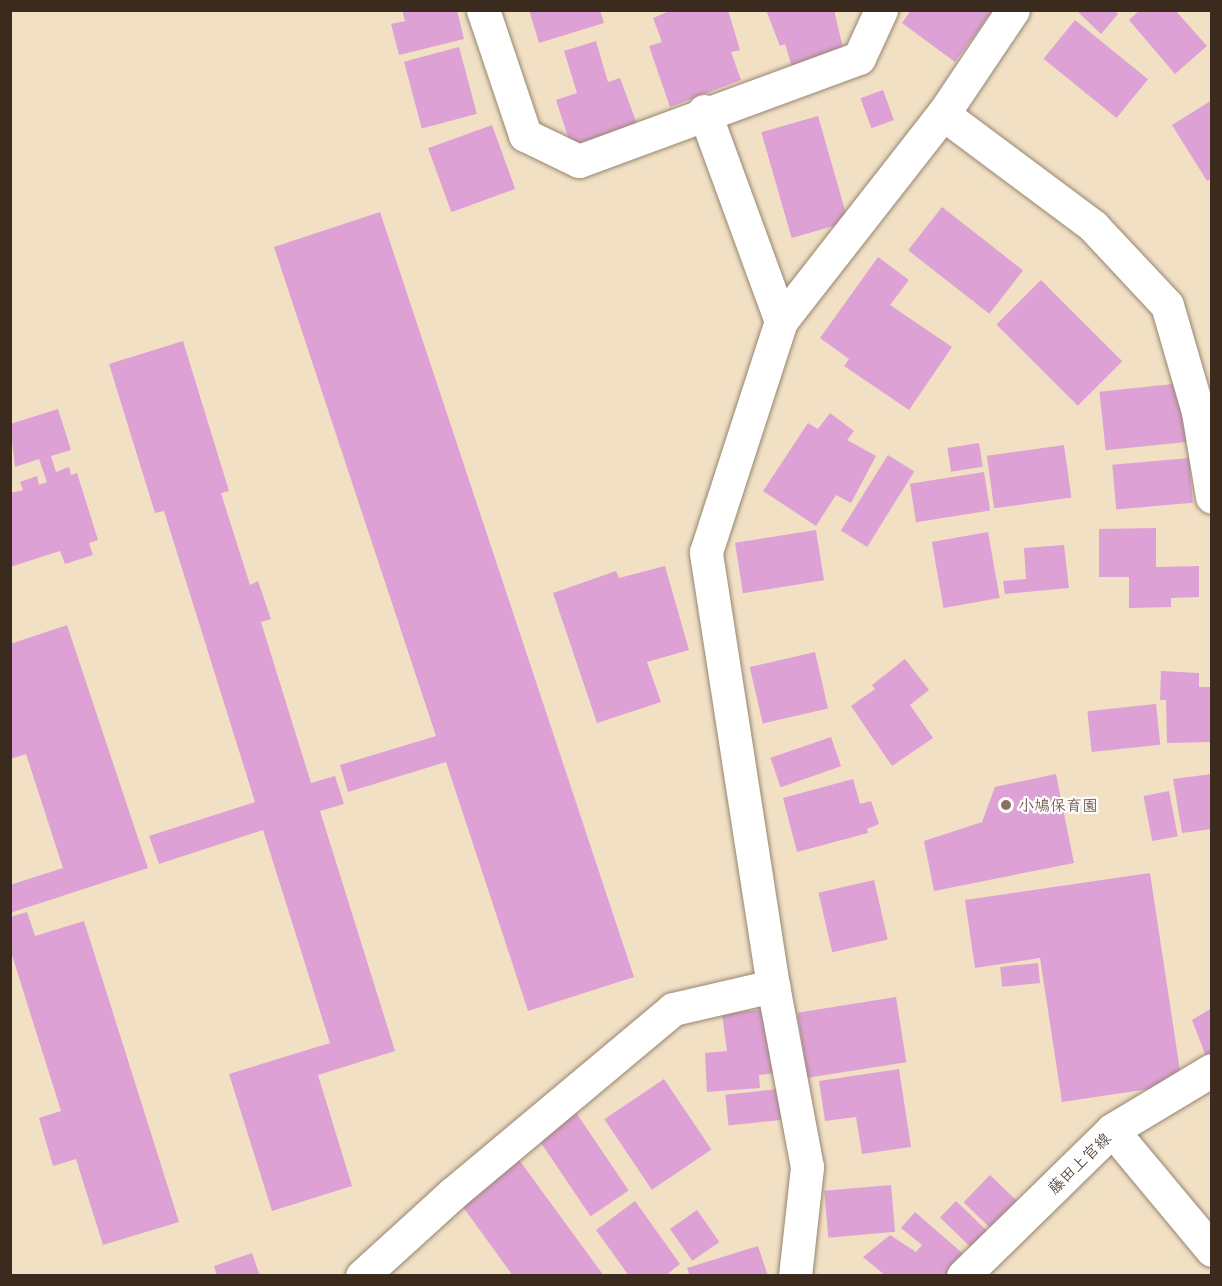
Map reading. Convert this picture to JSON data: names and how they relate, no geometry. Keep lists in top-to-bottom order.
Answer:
{
  "streets": {
    "street": ["藤田上官線"]
  },
  "places": ["小鳩保育園"]
}
